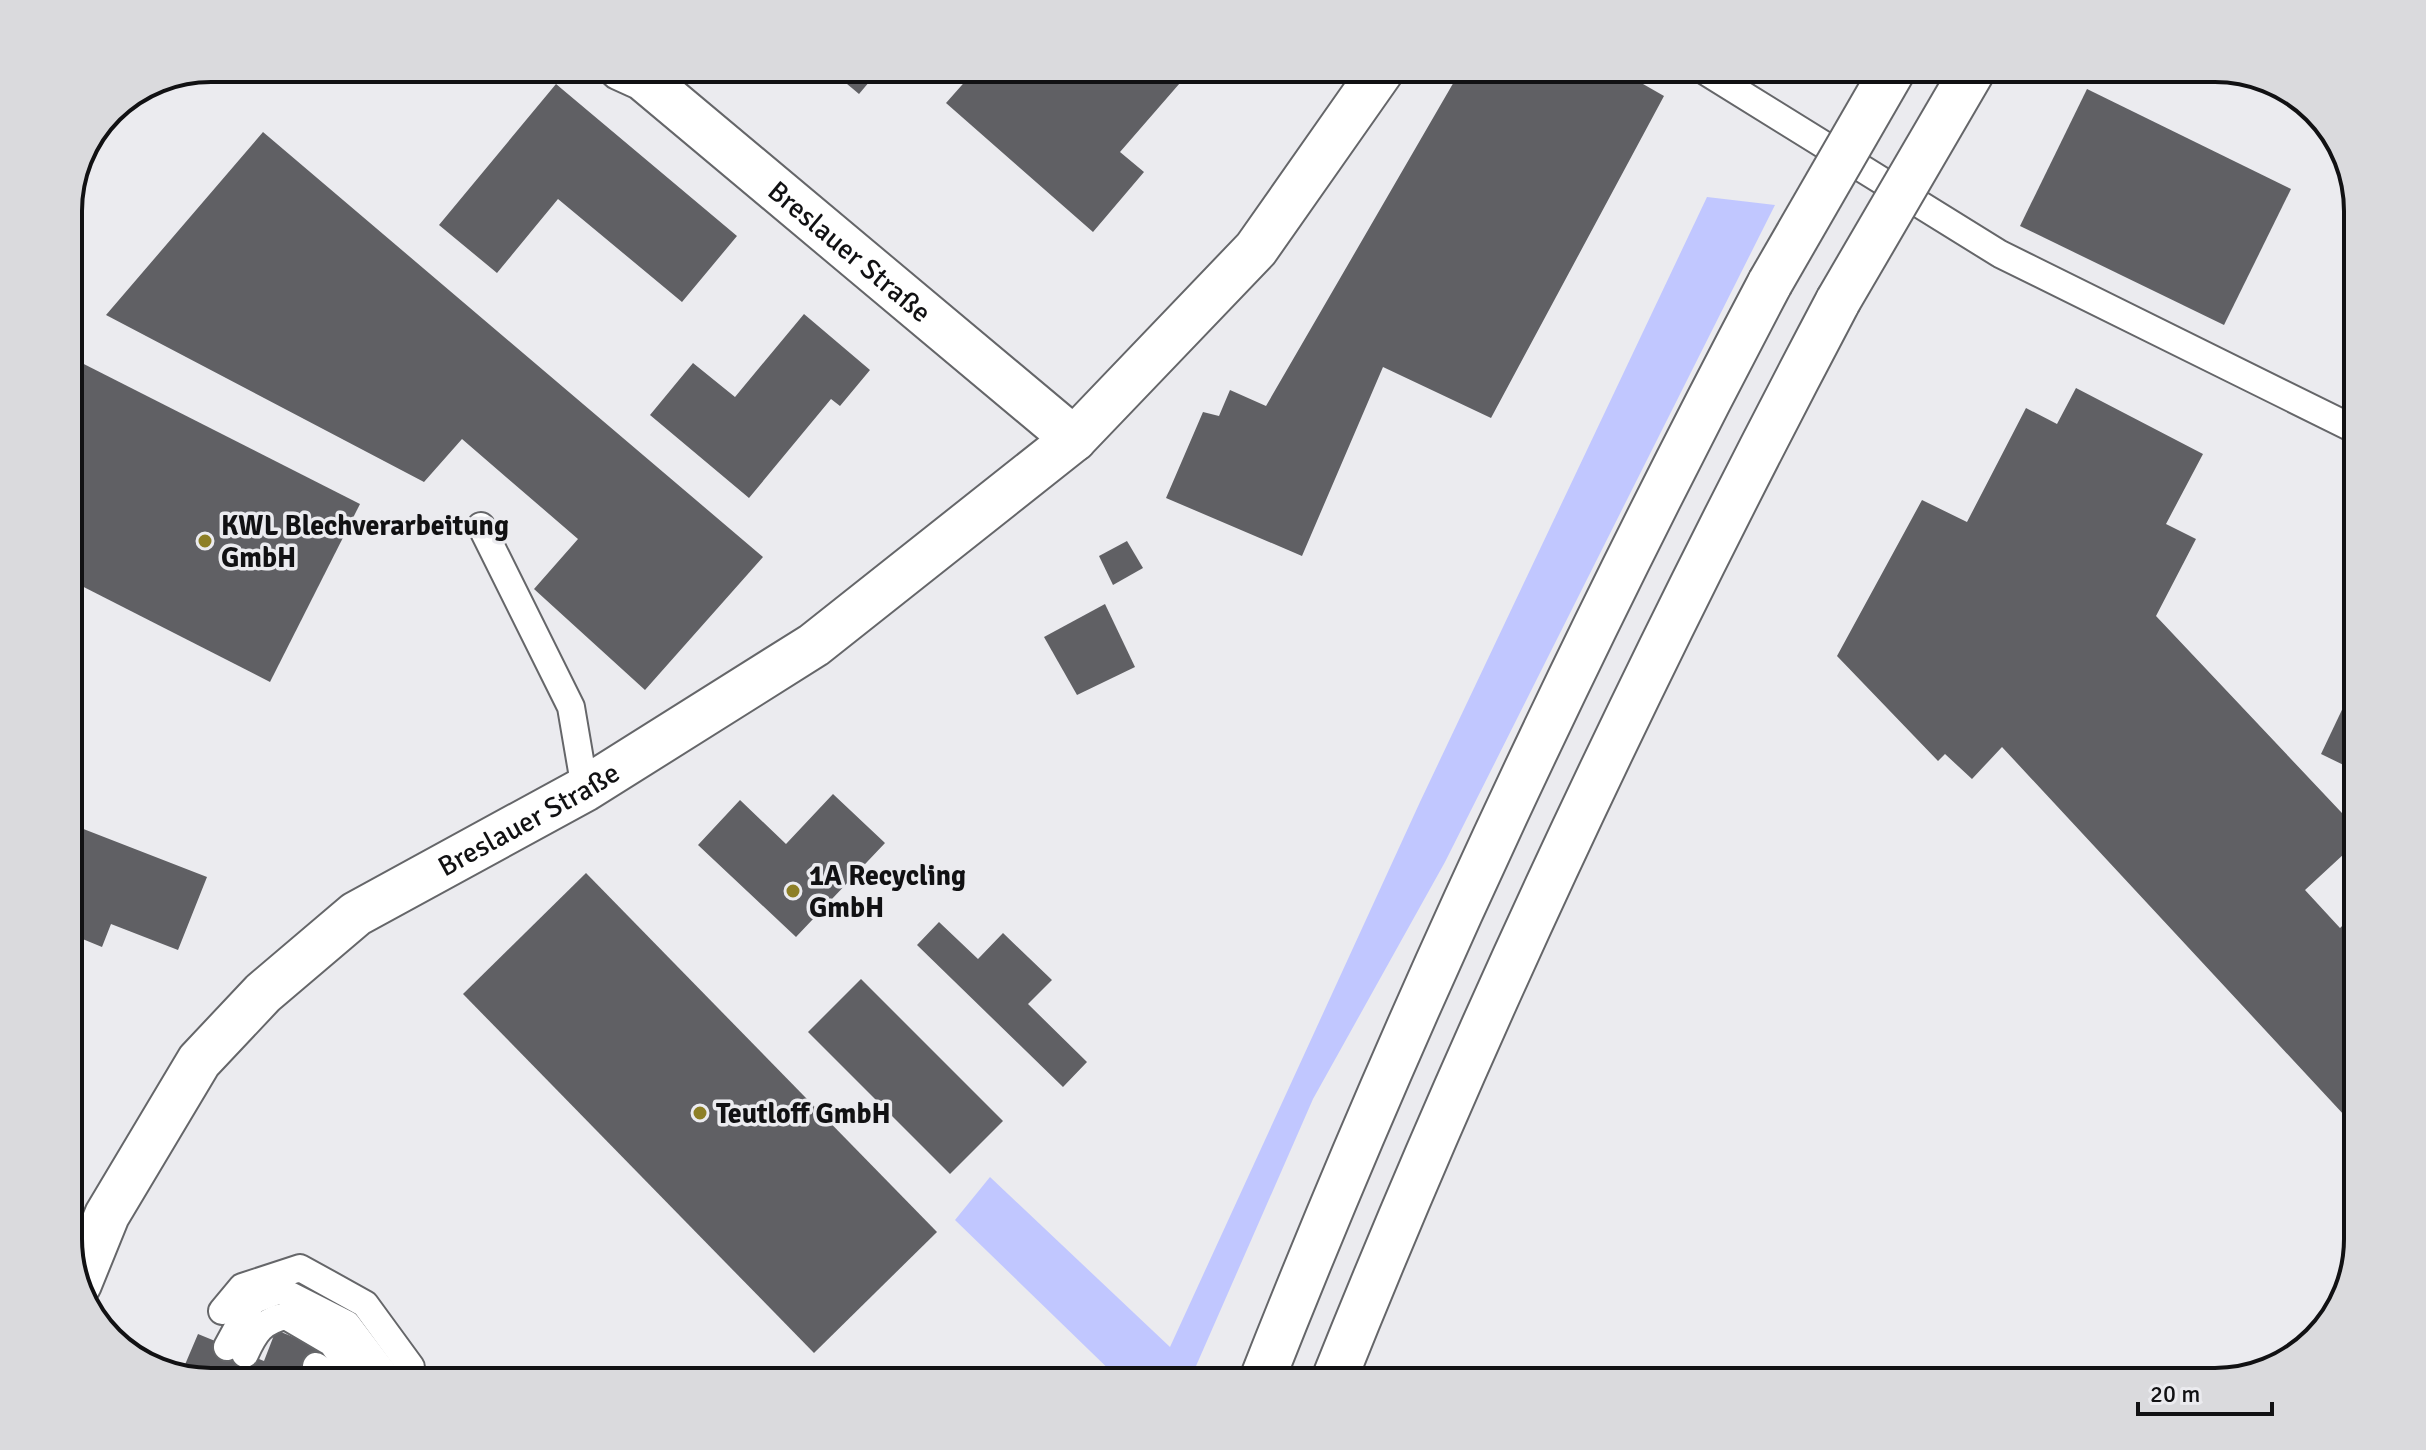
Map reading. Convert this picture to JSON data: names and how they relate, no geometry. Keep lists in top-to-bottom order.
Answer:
{
  "streets": {
    "main road": ["Breslauer Straße"]
  },
  "places": ["KWL Blechverarbeitung GmbH", "1A Recycling GmbH", "Teutloff GmbH"],
  "scale_bar": "20 m"
}
